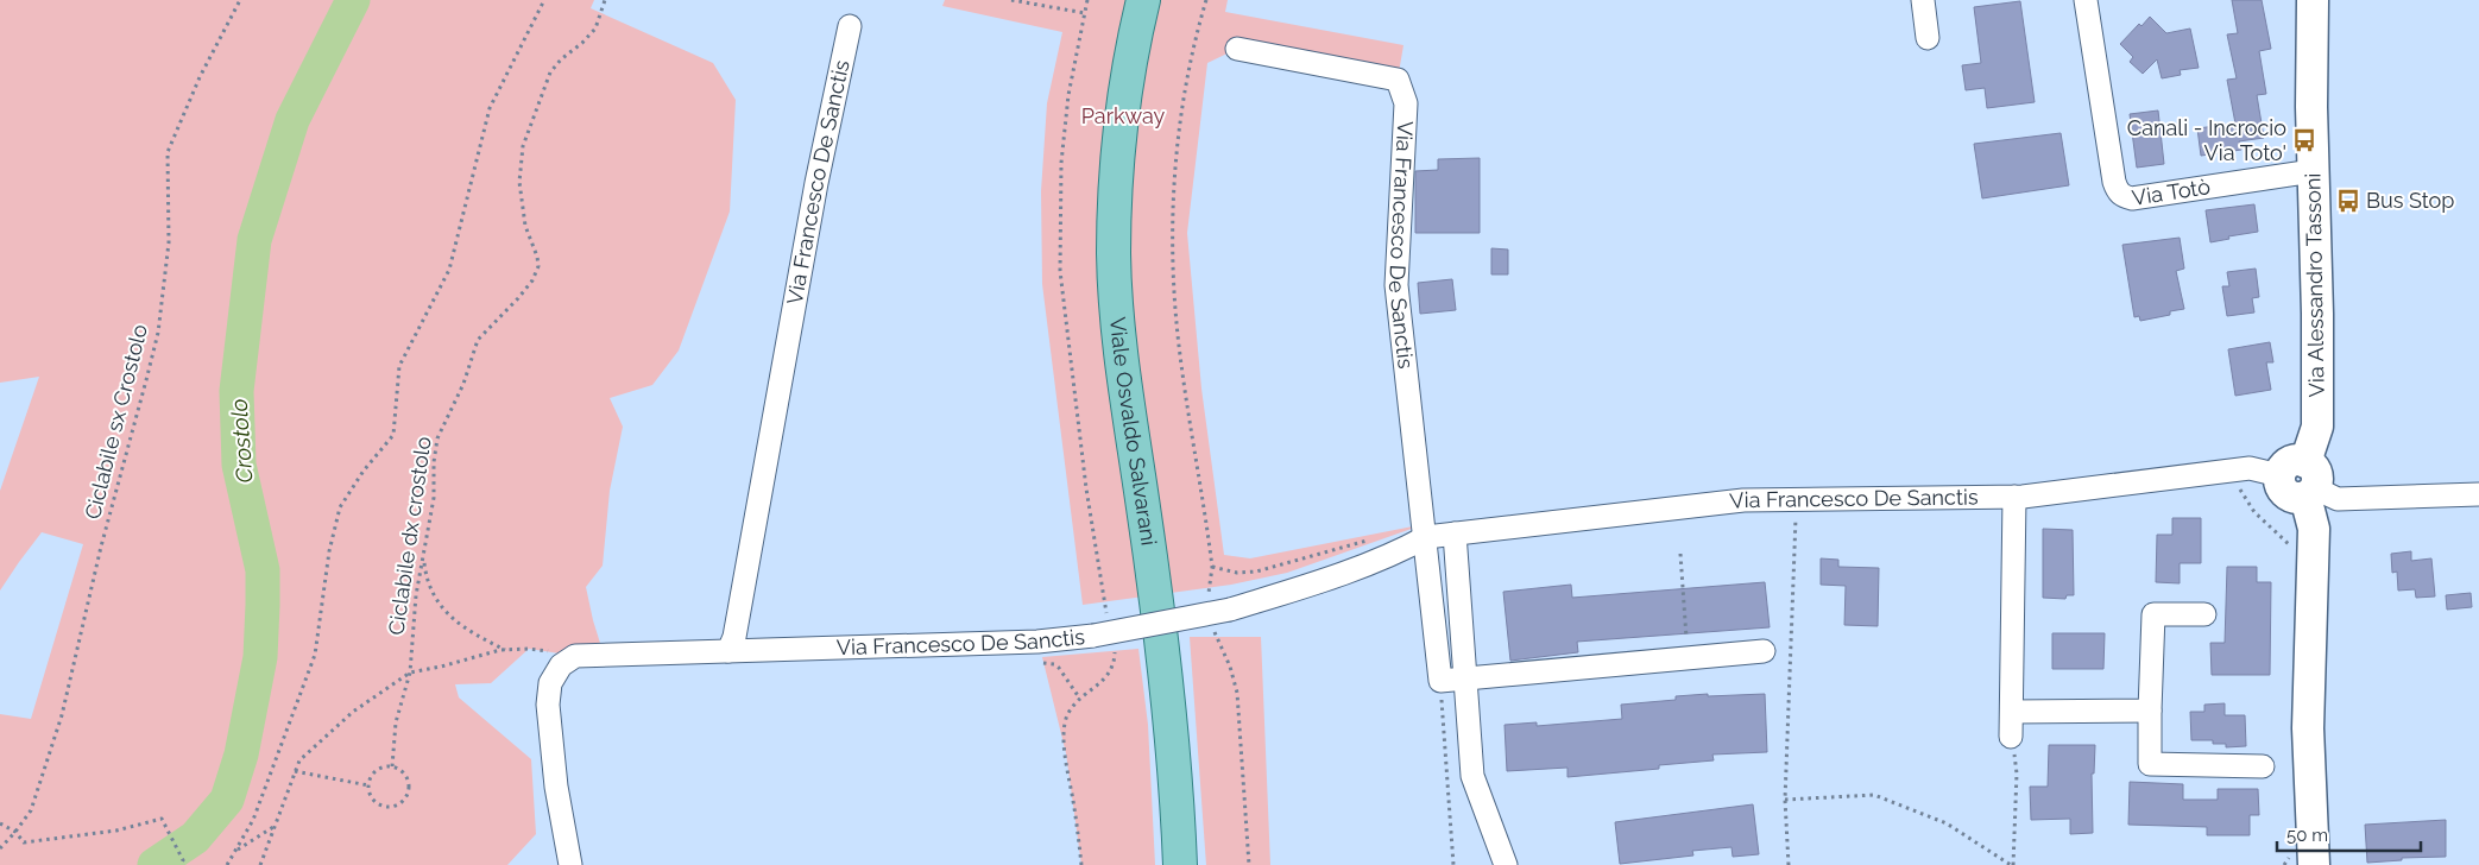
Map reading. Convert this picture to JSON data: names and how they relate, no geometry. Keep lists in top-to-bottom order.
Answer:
{
  "streets": {
    "main road": ["Viale Osvaldo Salvarani"],
    "street": ["Via Francesco De Sanctis", "Via Totò", "Via Alessandro Tassoni"],
    "path": ["Ciclabile sx Crostolo", "Ciclabile dx crostolo"]
  },
  "crossings": [
    ["Via Francesco De Sanctis", "Via Alessandro Tassoni"],
    ["Via Totò", "Via Alessandro Tassoni"]
  ],
  "water": ["Crostolo"],
  "parks": ["Parkway"],
  "places": {
    "bus stop": ["Canali - Incrocio Via Toto'", "Bus Stop"]
  },
  "scale_bar": "50 m"
}
